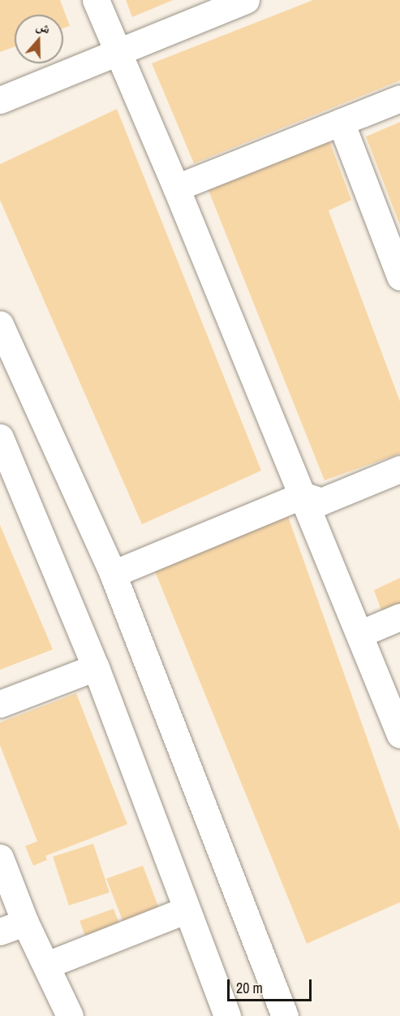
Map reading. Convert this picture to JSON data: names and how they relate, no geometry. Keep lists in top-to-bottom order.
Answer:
{
  "scale_bar": "20 m",
  "north": "top"
}
